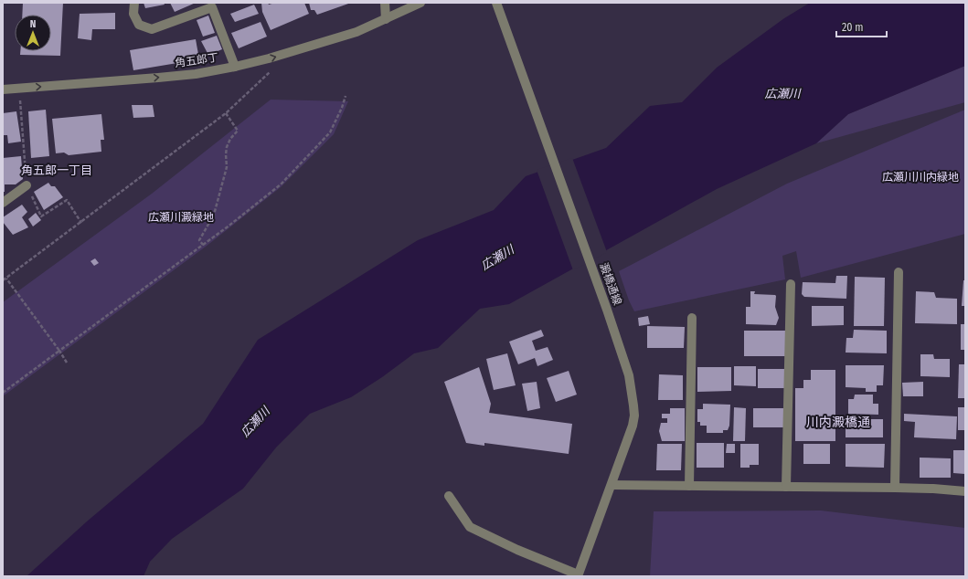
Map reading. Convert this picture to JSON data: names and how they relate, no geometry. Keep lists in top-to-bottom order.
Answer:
{
  "streets": {
    "street": ["角五郎丁", "澱橋通線"]
  },
  "one_way": ["角五郎丁"],
  "districts": ["角五郎一丁目", "川内澱橋通"],
  "water": ["広瀬川"],
  "parks": ["広瀬川川内緑地", "広瀬川澱緑地"],
  "scale_bar": "20 m",
  "north": "top"
}
